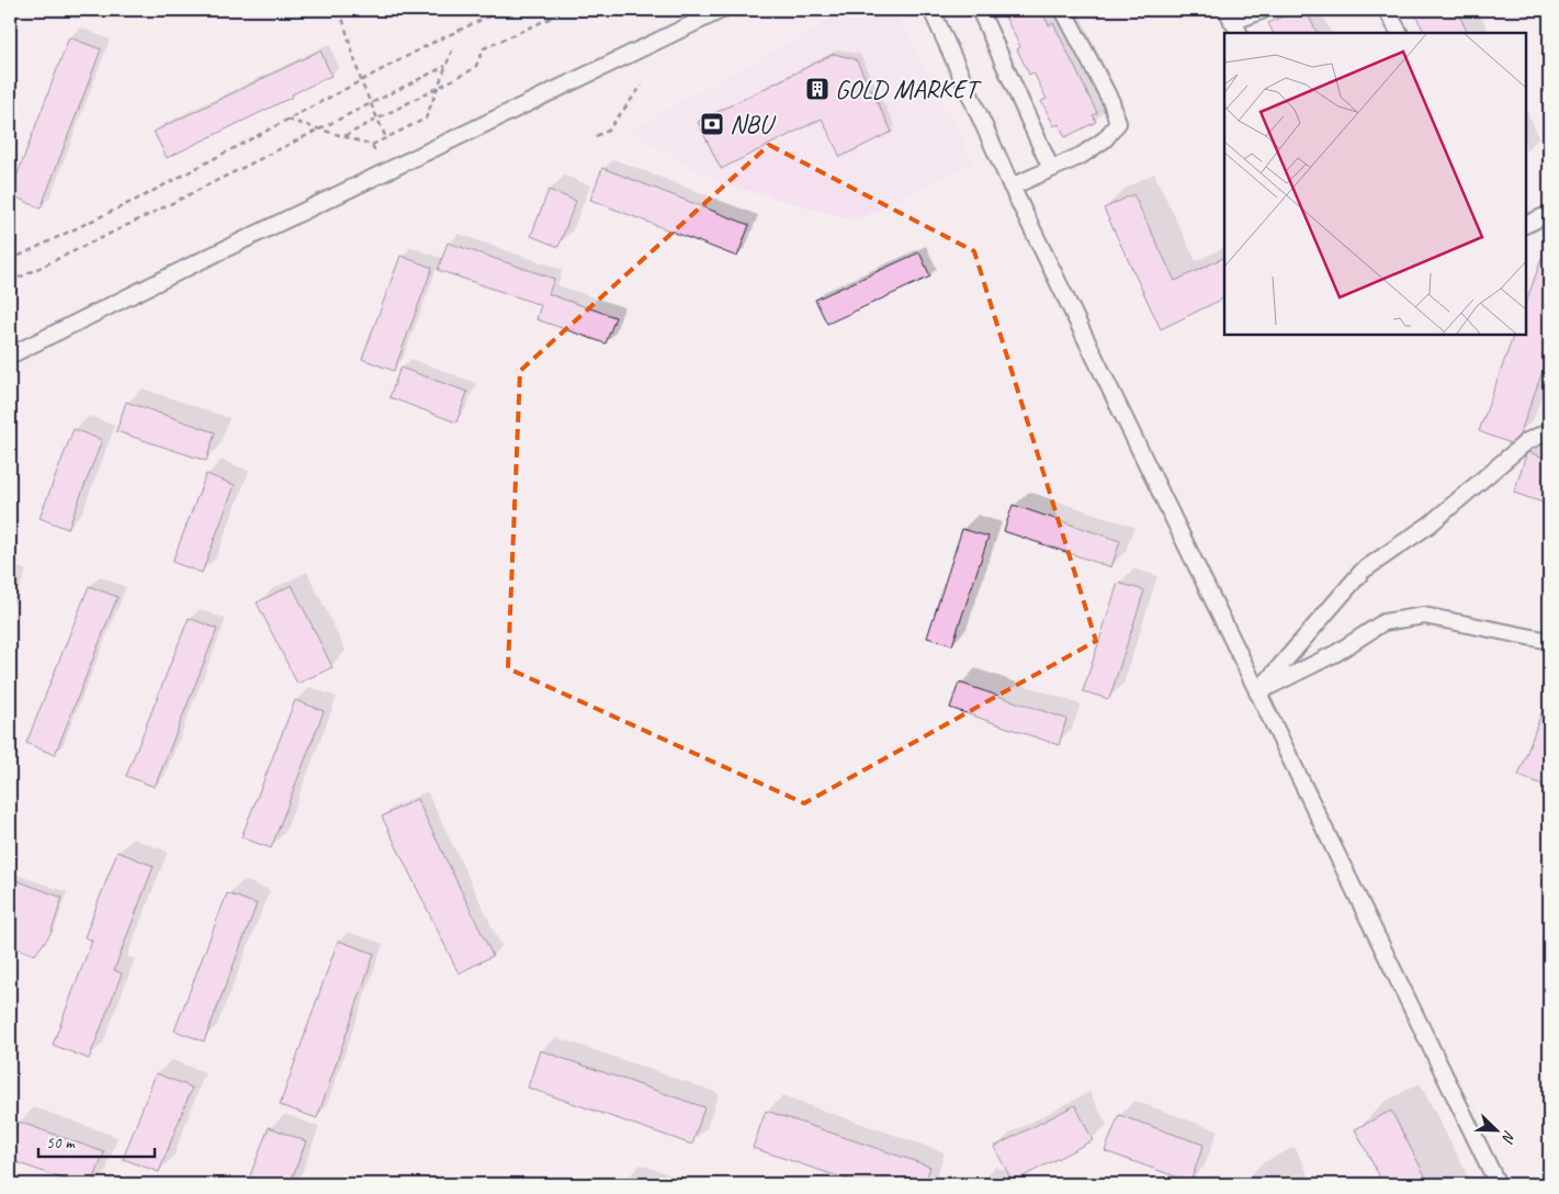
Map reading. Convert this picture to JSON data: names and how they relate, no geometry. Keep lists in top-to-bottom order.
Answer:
{
  "places": {
    "building": ["GOLD MARKET"],
    "bank": ["NBU"]
  },
  "scale_bar": "50 m",
  "north": "bottom right"
}
